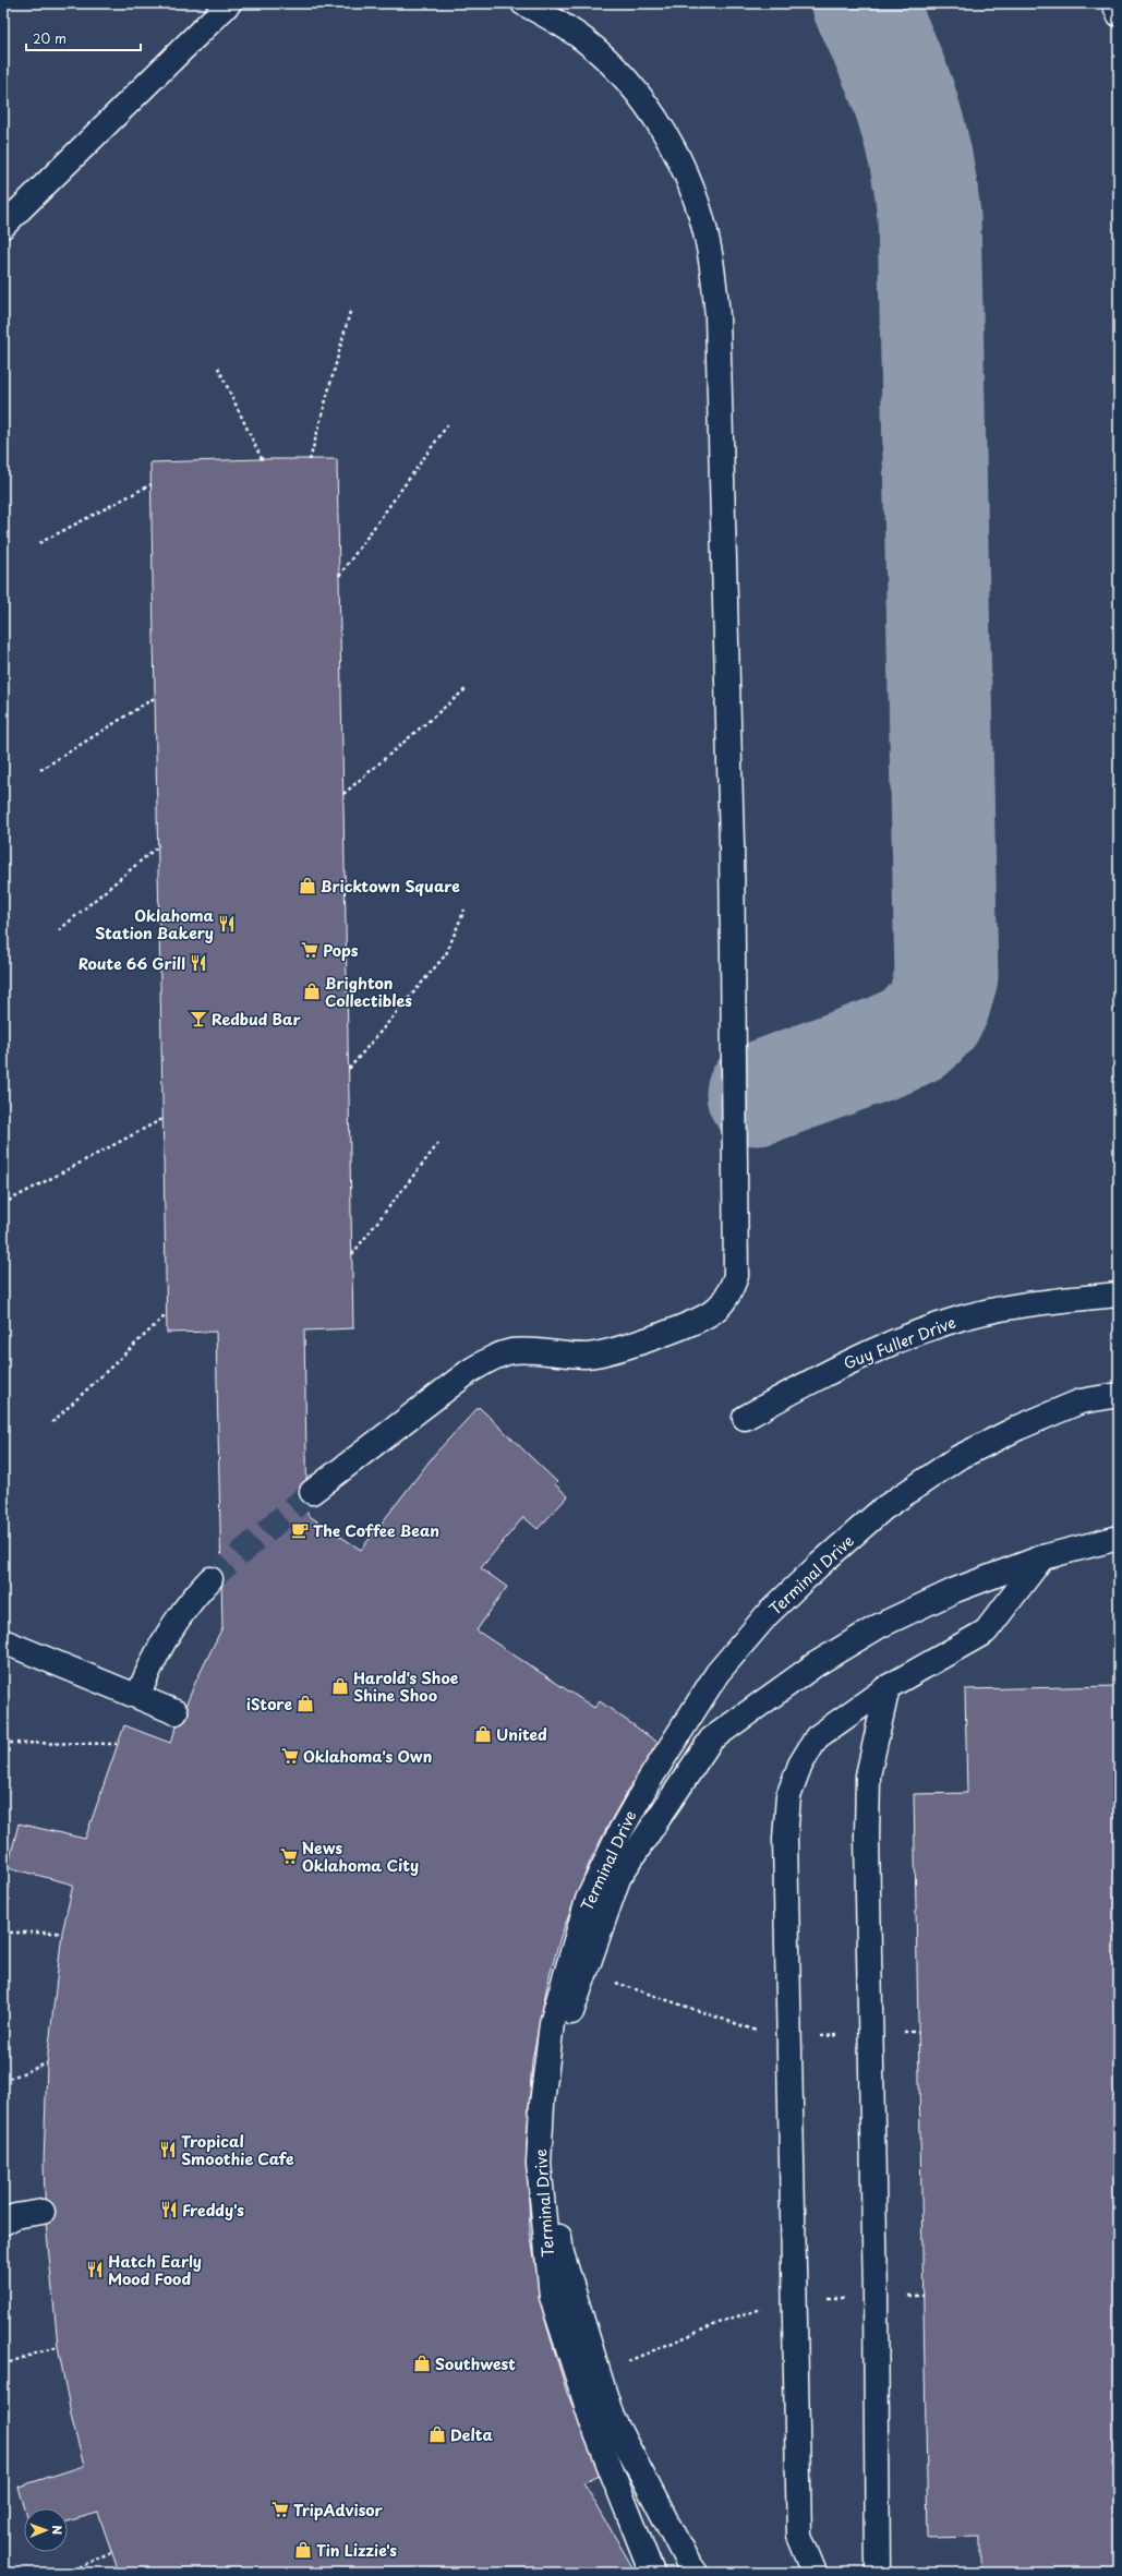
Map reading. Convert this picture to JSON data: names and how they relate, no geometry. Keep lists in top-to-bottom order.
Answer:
{
  "streets": {
    "main road": ["Guy Fuller Drive", "Terminal Drive"]
  },
  "places": {
    "shop": [
      "Bricktown Square",
      "Brighton Collectibles",
      "Harold's Shoe Shine Shoo",
      "iStore",
      "United",
      "Southwest",
      "Delta",
      "Tin Lizzie's"
    ],
    "restaurant": [
      "Oklahoma Station Bakery",
      "Route 66 Grill",
      "Tropical Smoothie Cafe",
      "Freddy's",
      "Hatch Early Mood Food"
    ],
    "supermarket": [
      "Pops",
      "Oklahoma's Own",
      "News Oklahoma City",
      "TripAdvisor"
    ],
    "bar": ["Redbud Bar"],
    "cafe": ["The Coffee Bean"]
  },
  "scale_bar": "20 m",
  "north": "right"
}
